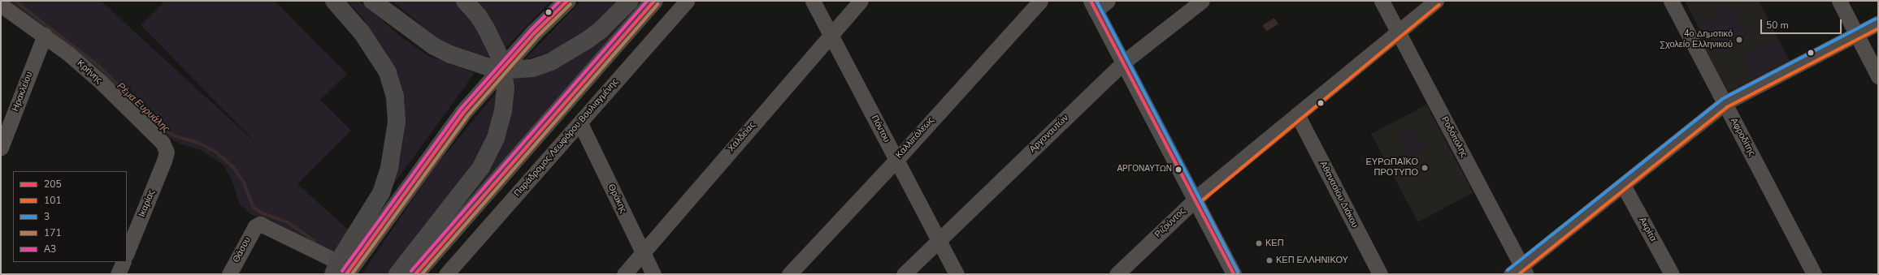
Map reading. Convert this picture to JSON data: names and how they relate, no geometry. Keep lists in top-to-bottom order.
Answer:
{
  "streets": {
    "street": [
      "Κρήνης",
      "Ηρακλείου",
      "Πόντου",
      "Αργοναυτών",
      "Χαλδείας",
      "Ροδόπολης",
      "Αφροδίτης",
      "Παράδρομος Λεωφόρου Βουλιαγμένης",
      "Καλλιπόλεως",
      "Αθανασίου Διάκου",
      "Θράκης",
      "Ικαρίας",
      "Ριζούντος",
      "Ακρίτα",
      "Θάσου"
    ]
  },
  "crossings": [
    ["Κρήνης", "Ηρακλείου"],
    ["Κρήνης", "Ικαρίας"],
    ["Πόντου", "Αργοναυτών"],
    ["Πόντου", "Χαλδείας"],
    ["Πόντου", "Καλλιπόλεως"],
    ["Χαλδείας", "Θράκης"],
    ["Ροδόπολης", "Ριζούντος"],
    ["Παράδρομος Λεωφόρου Βουλιαγμένης", "Θράκης"],
    ["Αθανασίου Διάκου", "Ριζούντος"]
  ],
  "water": ["Ρέμα Ευρυάλης"],
  "places": [
    "4ο Δημοτικό Σχολείο Ελληνικού",
    "ΕΥΡΩΠΑΪΚΟ ΠΡΟΤΥΠΟ",
    "ΑΡΓΟΝΑΥΤΩΝ",
    "ΚΕΠ",
    "ΚΕΠ ΕΛΛΗΝΙΚΟΥ"
  ],
  "lines": [
    "transit line 205",
    "transit line 3",
    "transit line Α3",
    "transit line 171",
    "transit line 101"
  ],
  "legend": [
    "205",
    "101",
    "3",
    "171",
    "Α3"
  ],
  "scale_bar": "50 m"
}
